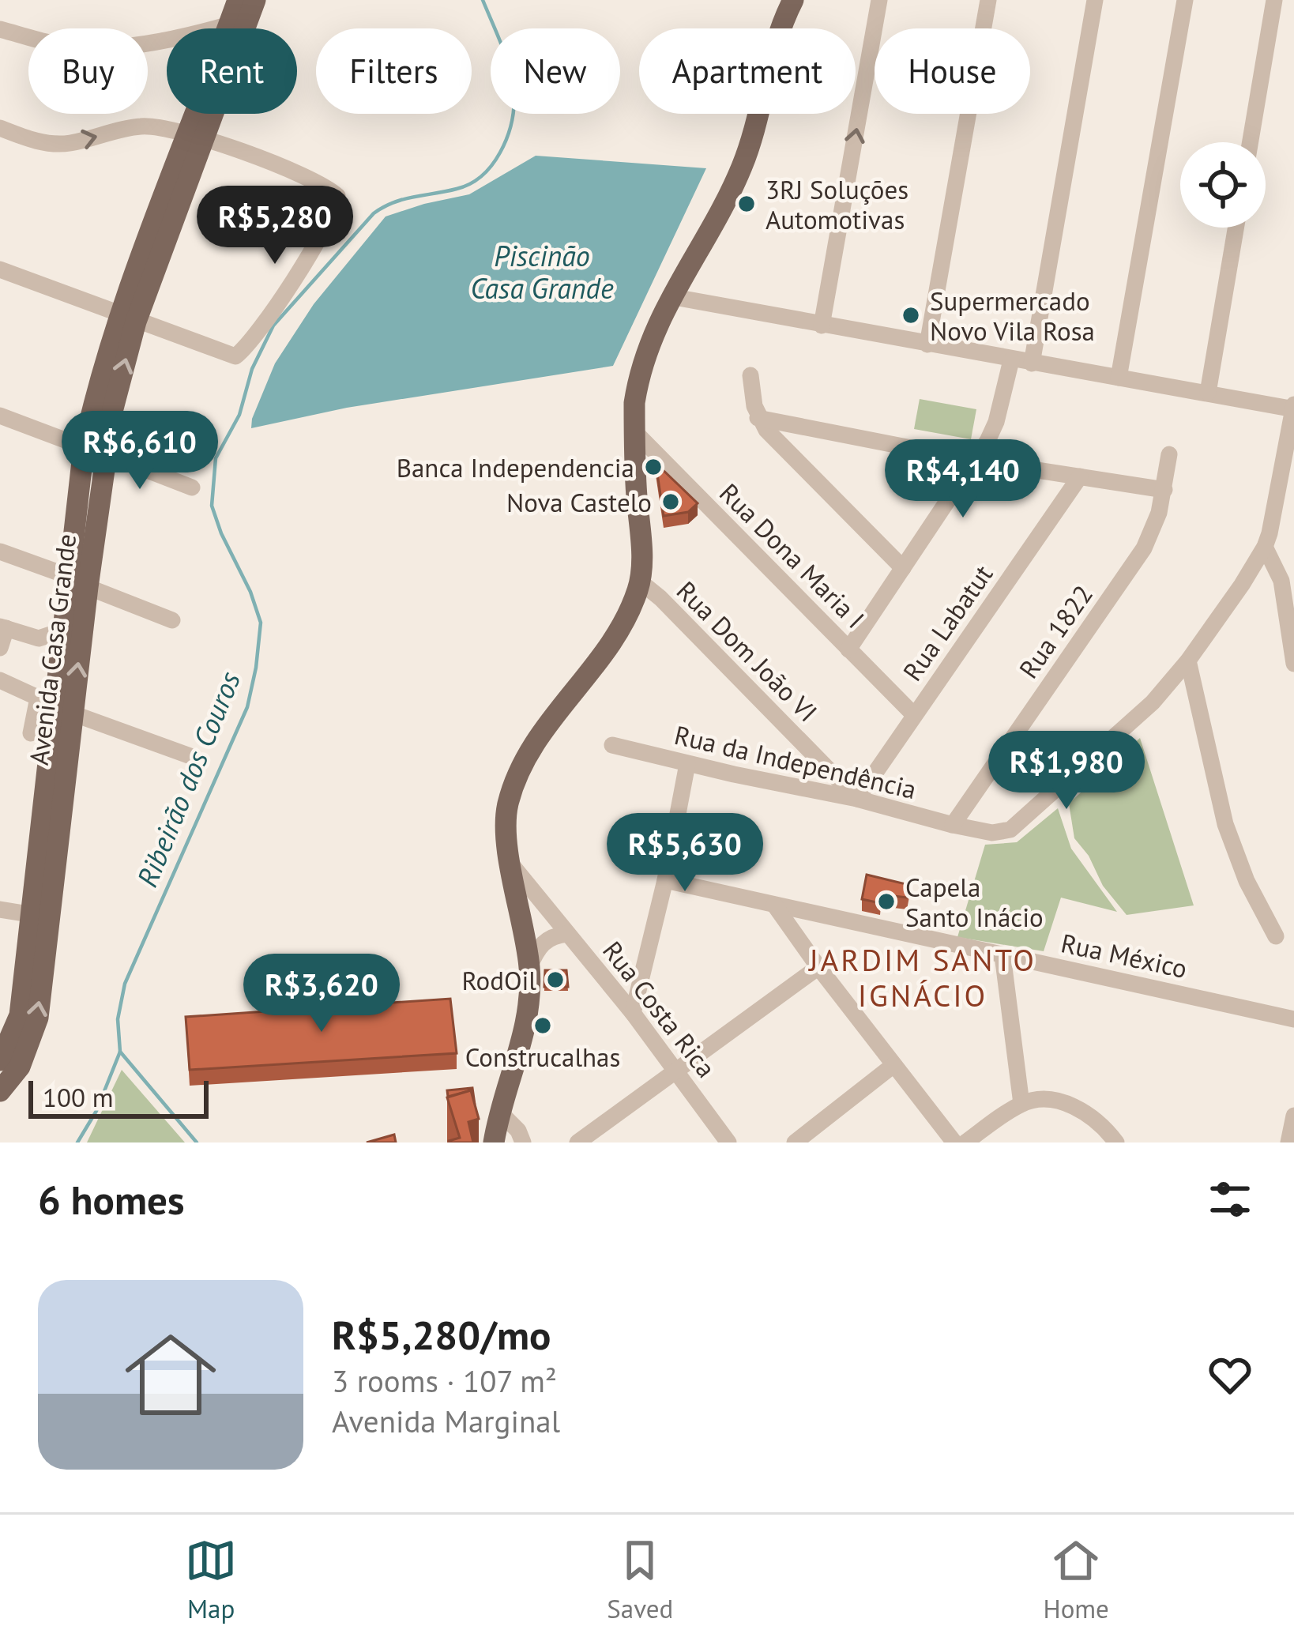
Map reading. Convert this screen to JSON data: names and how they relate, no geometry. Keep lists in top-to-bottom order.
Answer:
{
  "streets": {
    "main road": ["Avenida Casa Grande"],
    "street": [
      "Rua Dona Maria I",
      "Rua Labatut",
      "Rua 1822",
      "Rua Dom João VI",
      "Rua da Independência",
      "Rua México",
      "Rua Costa Rica"
    ]
  },
  "crossings": [
    ["Rua Dona Maria I", "Rua Labatut"],
    ["Rua Labatut", "Rua Dom João VI"],
    ["Rua Labatut", "Rua da Independência"],
    ["Rua 1822", "Rua da Independência"],
    ["Rua Dom João VI", "Rua da Independência"]
  ],
  "districts": ["JARDIM SANTO IGNÁCIO"],
  "water": ["Piscinão Casa Grande", "Ribeirão dos Couros"],
  "places": [
    "3RJ Soluções Automotivas",
    "Supermercado Novo Vila Rosa",
    "Banca Independencia",
    "Nova Castelo",
    "Capela Santo Inácio",
    "RodOil",
    "Construcalhas"
  ],
  "scale_bar": "100 m",
  "page": {
    "chip": [
      "Buy",
      "Rent",
      "Filters",
      "New",
      "Apartment",
      "House"
    ],
    "price": [
      "R$5,280",
      "R$6,610",
      "R$4,140",
      "R$1,980",
      "R$5,630",
      "R$3,620"
    ],
    "scale": "100 m",
    "heading": "6 homes",
    "list": [
      {
        "name": "R$5,280/mo",
        "note": "3 rooms · 107 m² · Avenida Marginal"
      }
    ],
    "tabs": ["Map", "Saved", "Home"]
  }
}
